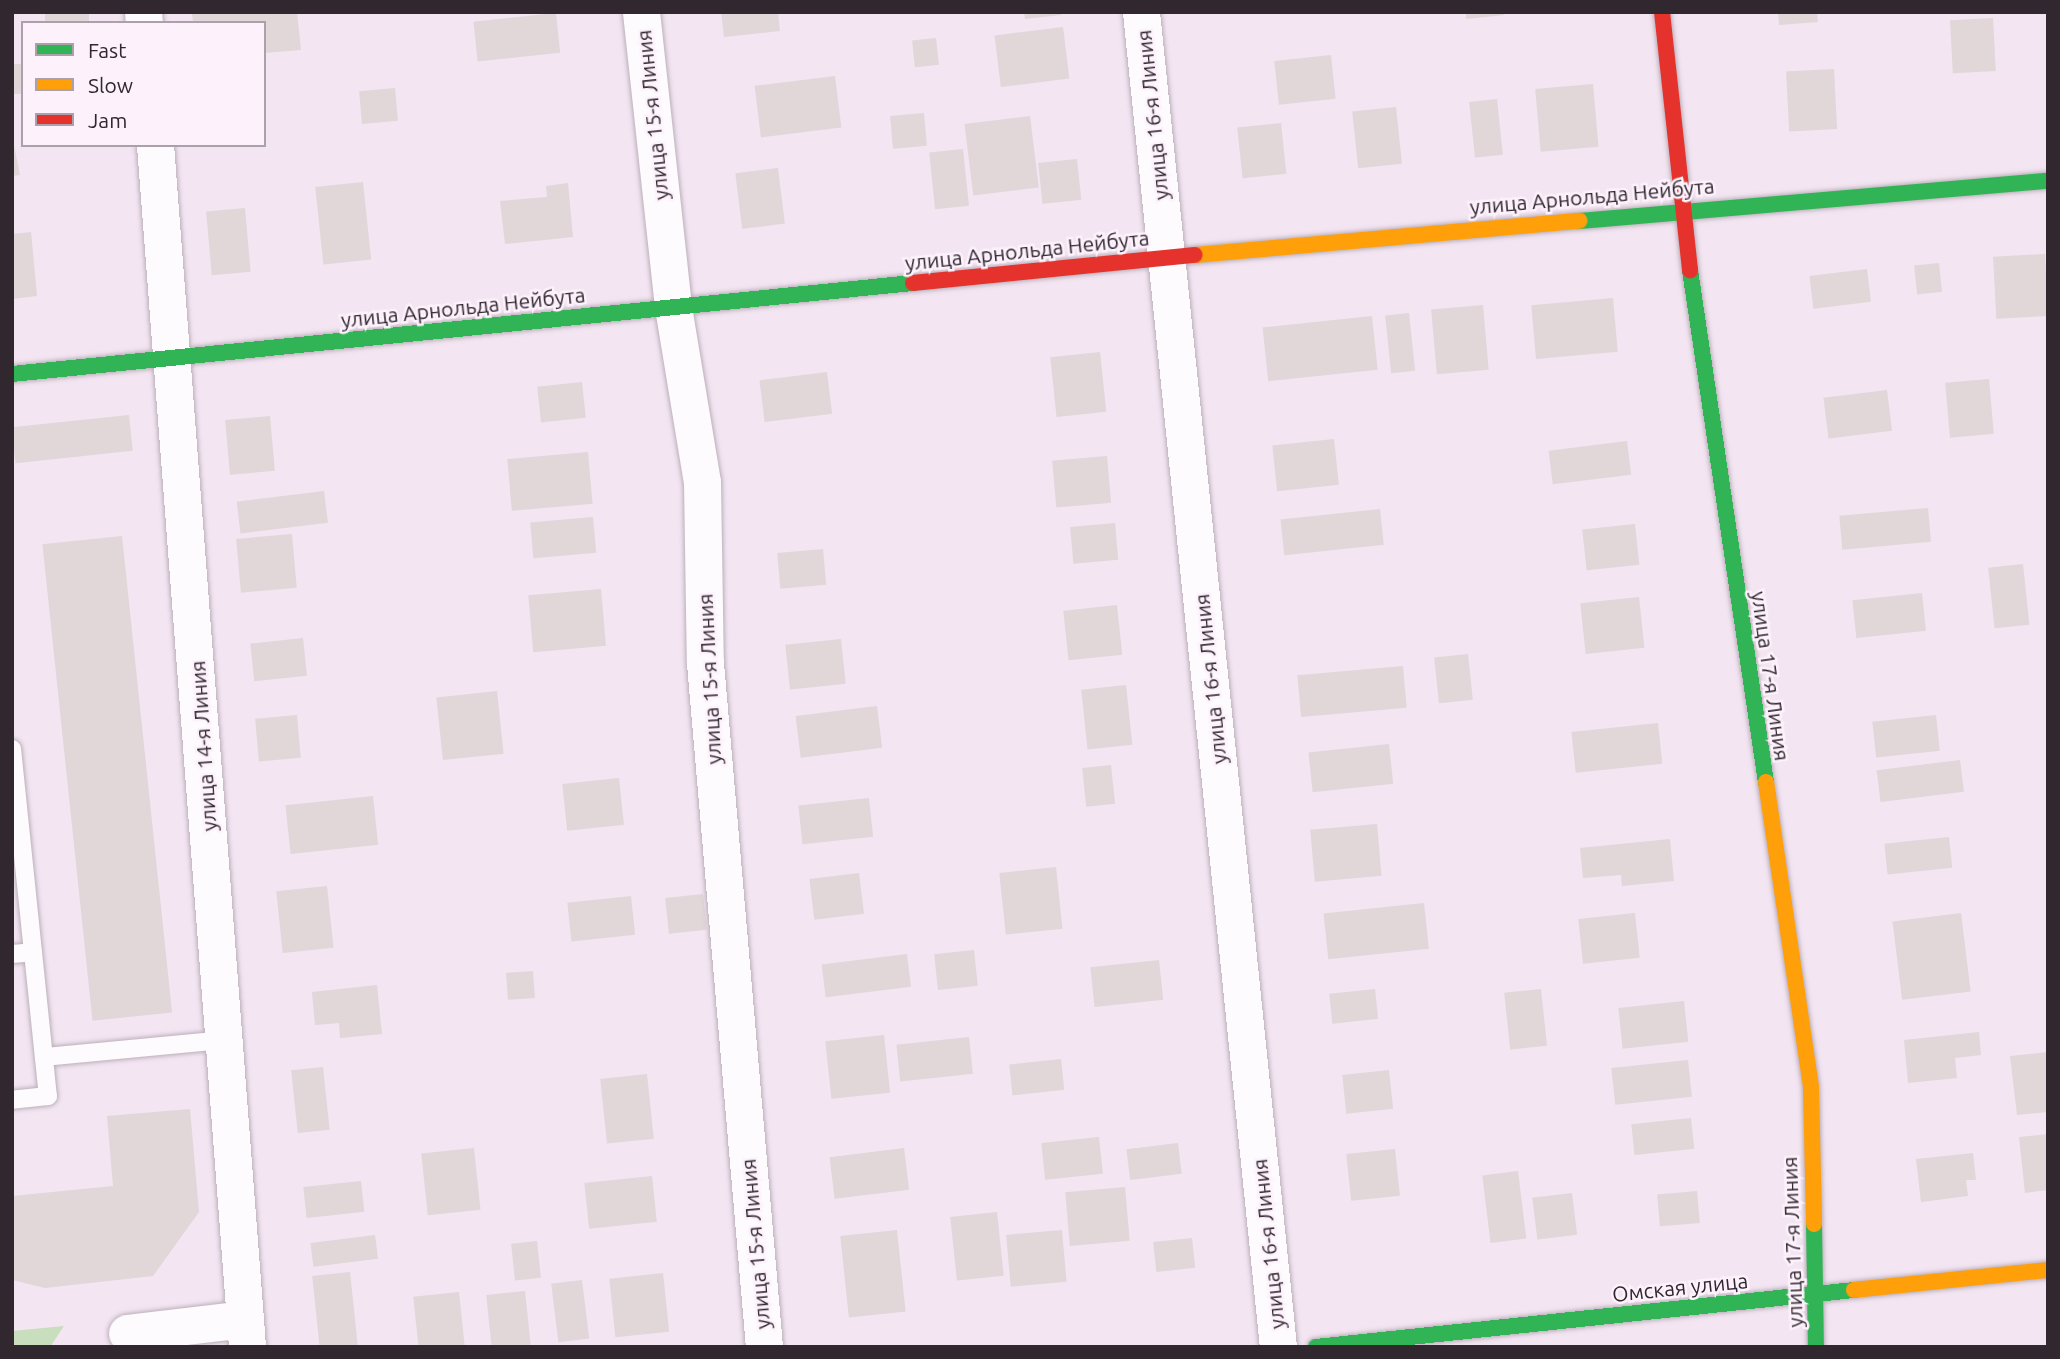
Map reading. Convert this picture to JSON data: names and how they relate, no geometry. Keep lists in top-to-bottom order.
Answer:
{
  "streets": {
    "street": [
      "улица 15-я Линия",
      "улица 16-я Линия",
      "улица Арнольда Нейбута",
      "улица 17-я Линия",
      "улица 14-я Линия",
      "Омская улица"
    ]
  },
  "crossings": [
    ["улица 15-я Линия", "улица Арнольда Нейбута"],
    ["улица 16-я Линия", "улица Арнольда Нейбута"],
    ["улица Арнольда Нейбута", "улица 17-я Линия"],
    ["улица Арнольда Нейбута", "улица 14-я Линия"],
    ["улица 17-я Линия", "Омская улица"]
  ],
  "legend": ["Fast", "Slow", "Jam"]
}
